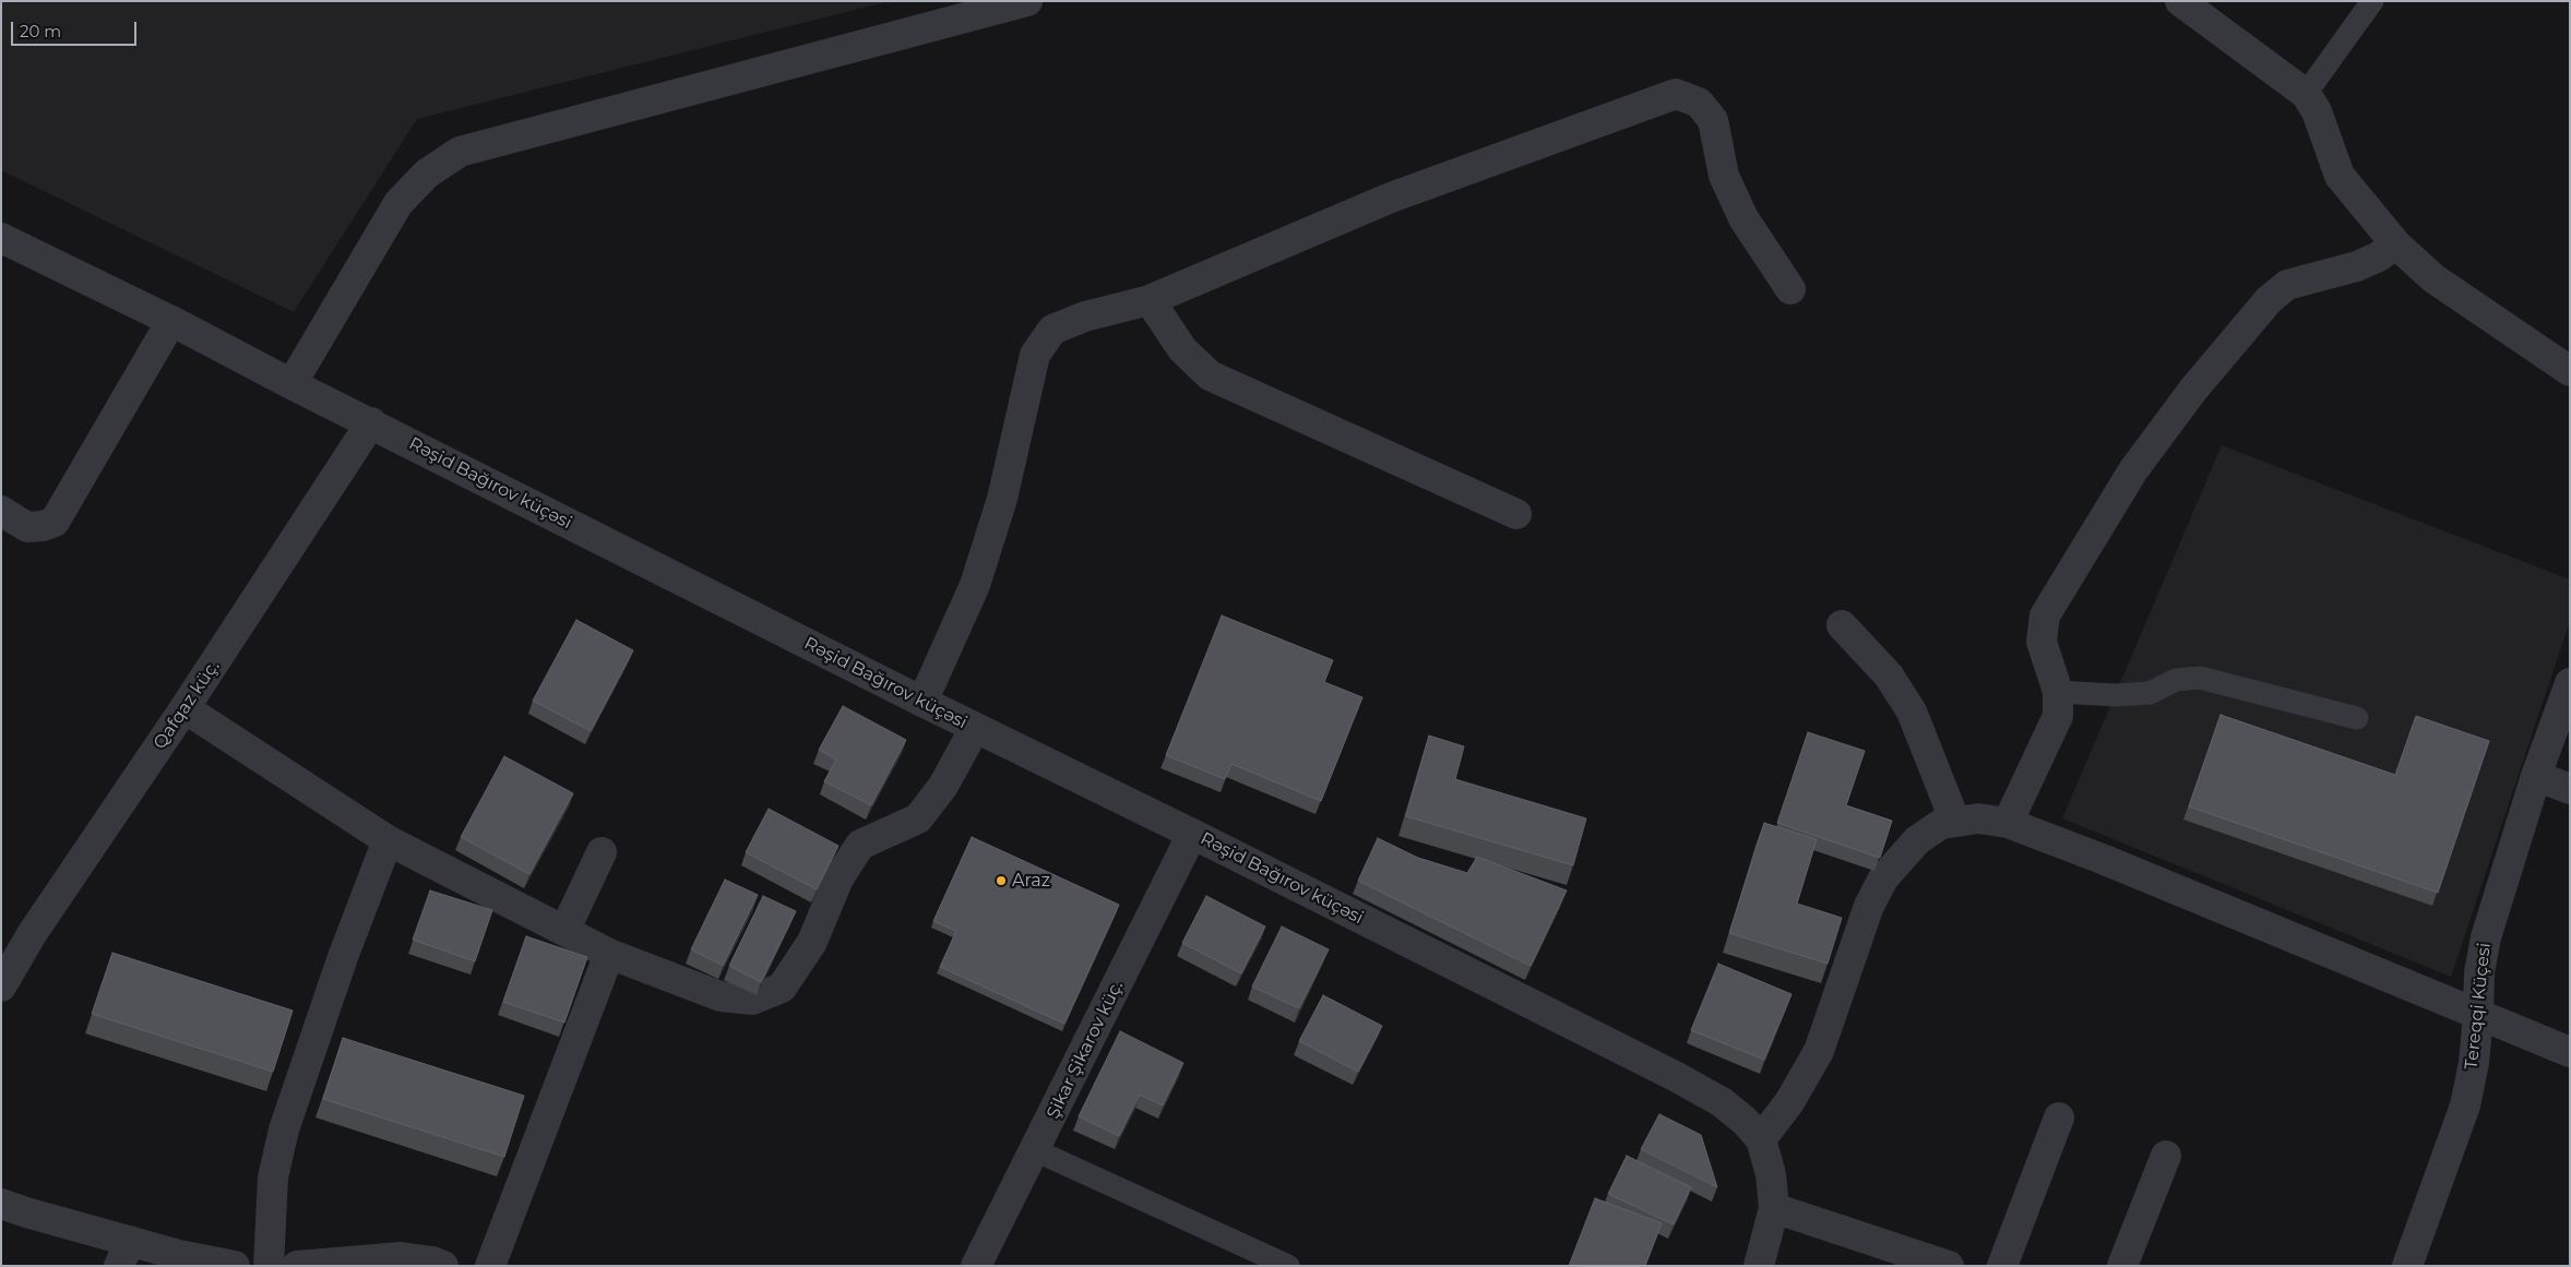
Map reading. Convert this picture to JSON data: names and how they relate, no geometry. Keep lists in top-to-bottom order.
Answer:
{
  "streets": {
    "street": [
      "Rəşid Bağırov küçəsi",
      "Qafqaz küç.",
      "Tereqqi Küçesi",
      "Şikar Şikarov küç."
    ]
  },
  "crossings": [
    ["Rəşid Bağırov küçəsi", "Qafqaz küç."],
    ["Rəşid Bağırov küçəsi", "Şikar Şikarov küç."]
  ],
  "places": ["Araz"],
  "scale_bar": "20 m"
}
